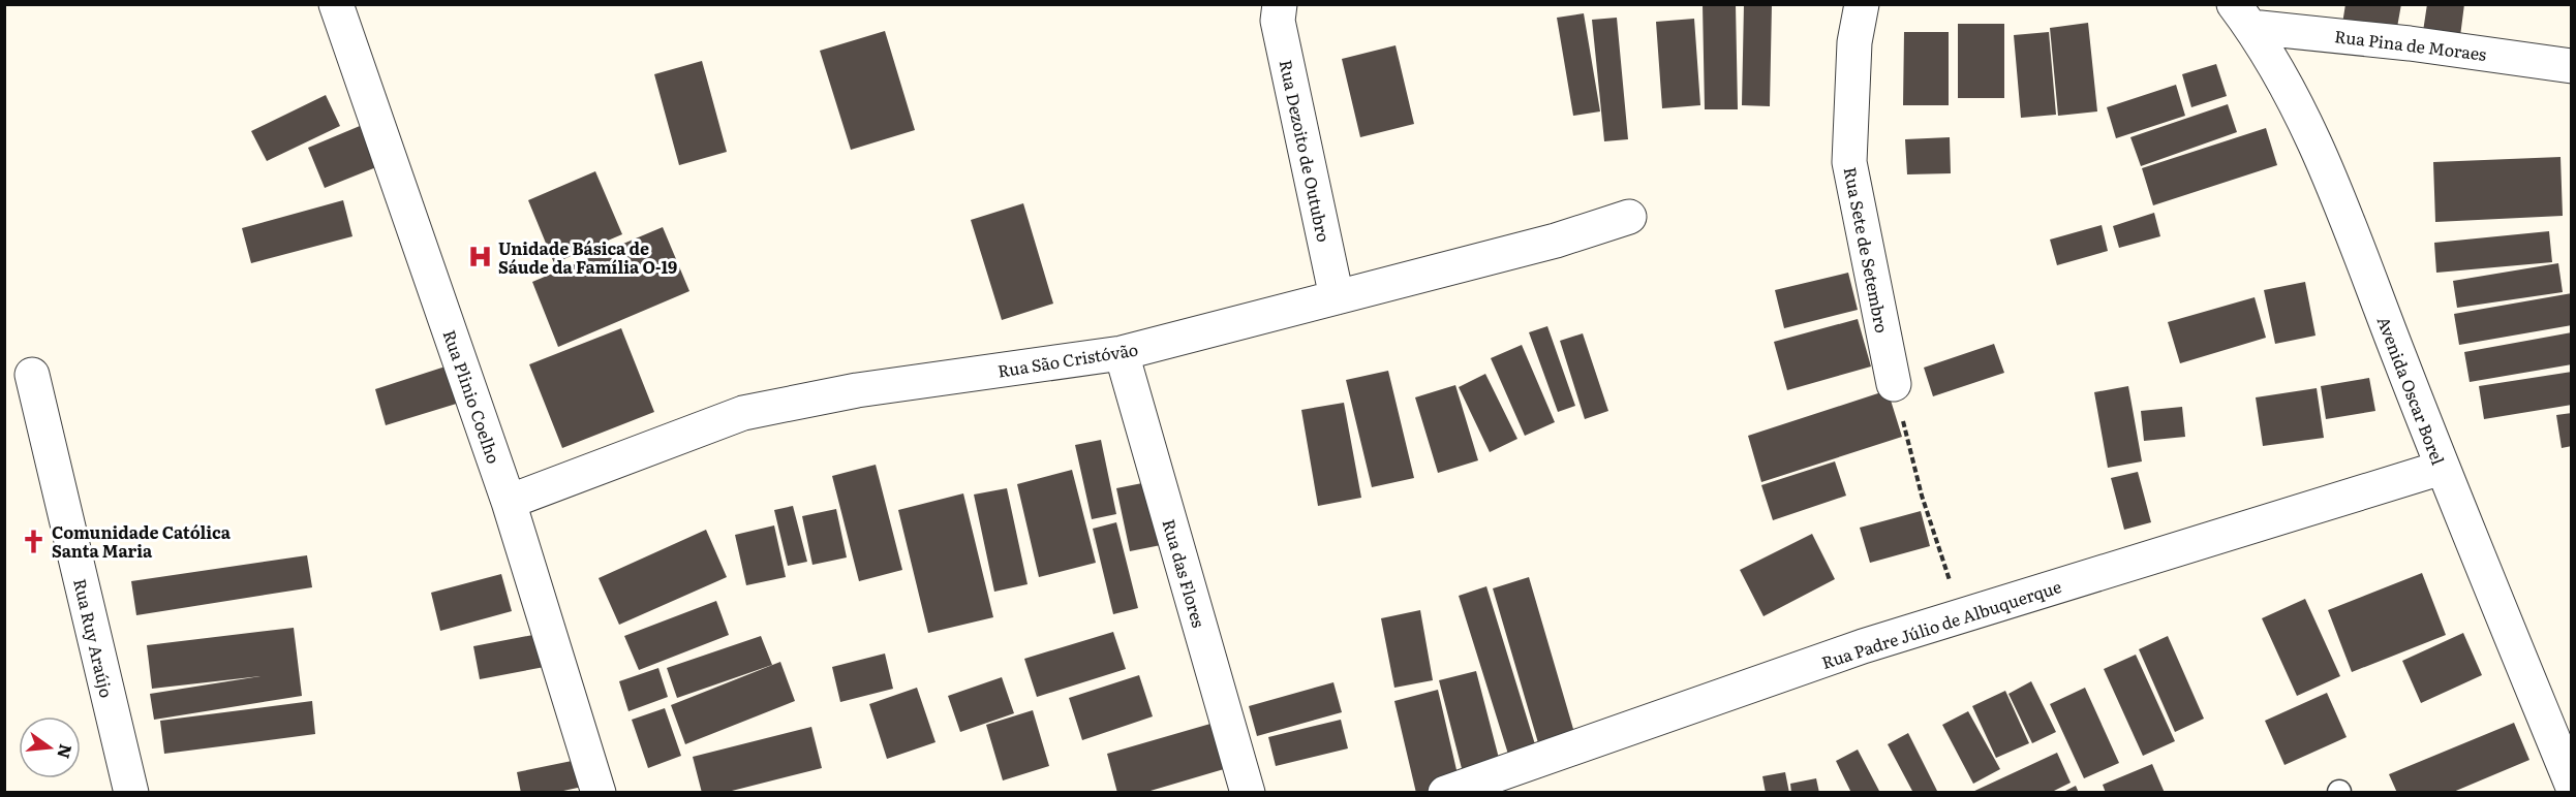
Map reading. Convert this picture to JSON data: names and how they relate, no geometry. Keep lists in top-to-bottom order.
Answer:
{
  "streets": {
    "street": [
      "Rua Pina de Moraes",
      "Rua Dezoito de Outubro",
      "Rua Sete de Setembro",
      "Rua São Cristóvão",
      "Avenida Oscar Borel",
      "Rua Plinio Coelho",
      "Rua das Flores",
      "Rua Padre Júlio de Albuquerque",
      "Rua Ruy Araújo"
    ]
  },
  "crossings": [
    ["Rua Pina de Moraes", "Avenida Oscar Borel"],
    ["Rua Dezoito de Outubro", "Rua São Cristóvão"],
    ["Rua São Cristóvão", "Rua Plinio Coelho"],
    ["Rua São Cristóvão", "Rua das Flores"],
    ["Avenida Oscar Borel", "Rua Padre Júlio de Albuquerque"]
  ],
  "places": {
    "hospital": ["Unidade Básica de Sáude da Família O-19"],
    "church": ["Comunidade Católica Santa Maria"]
  },
  "north": "right"
}
